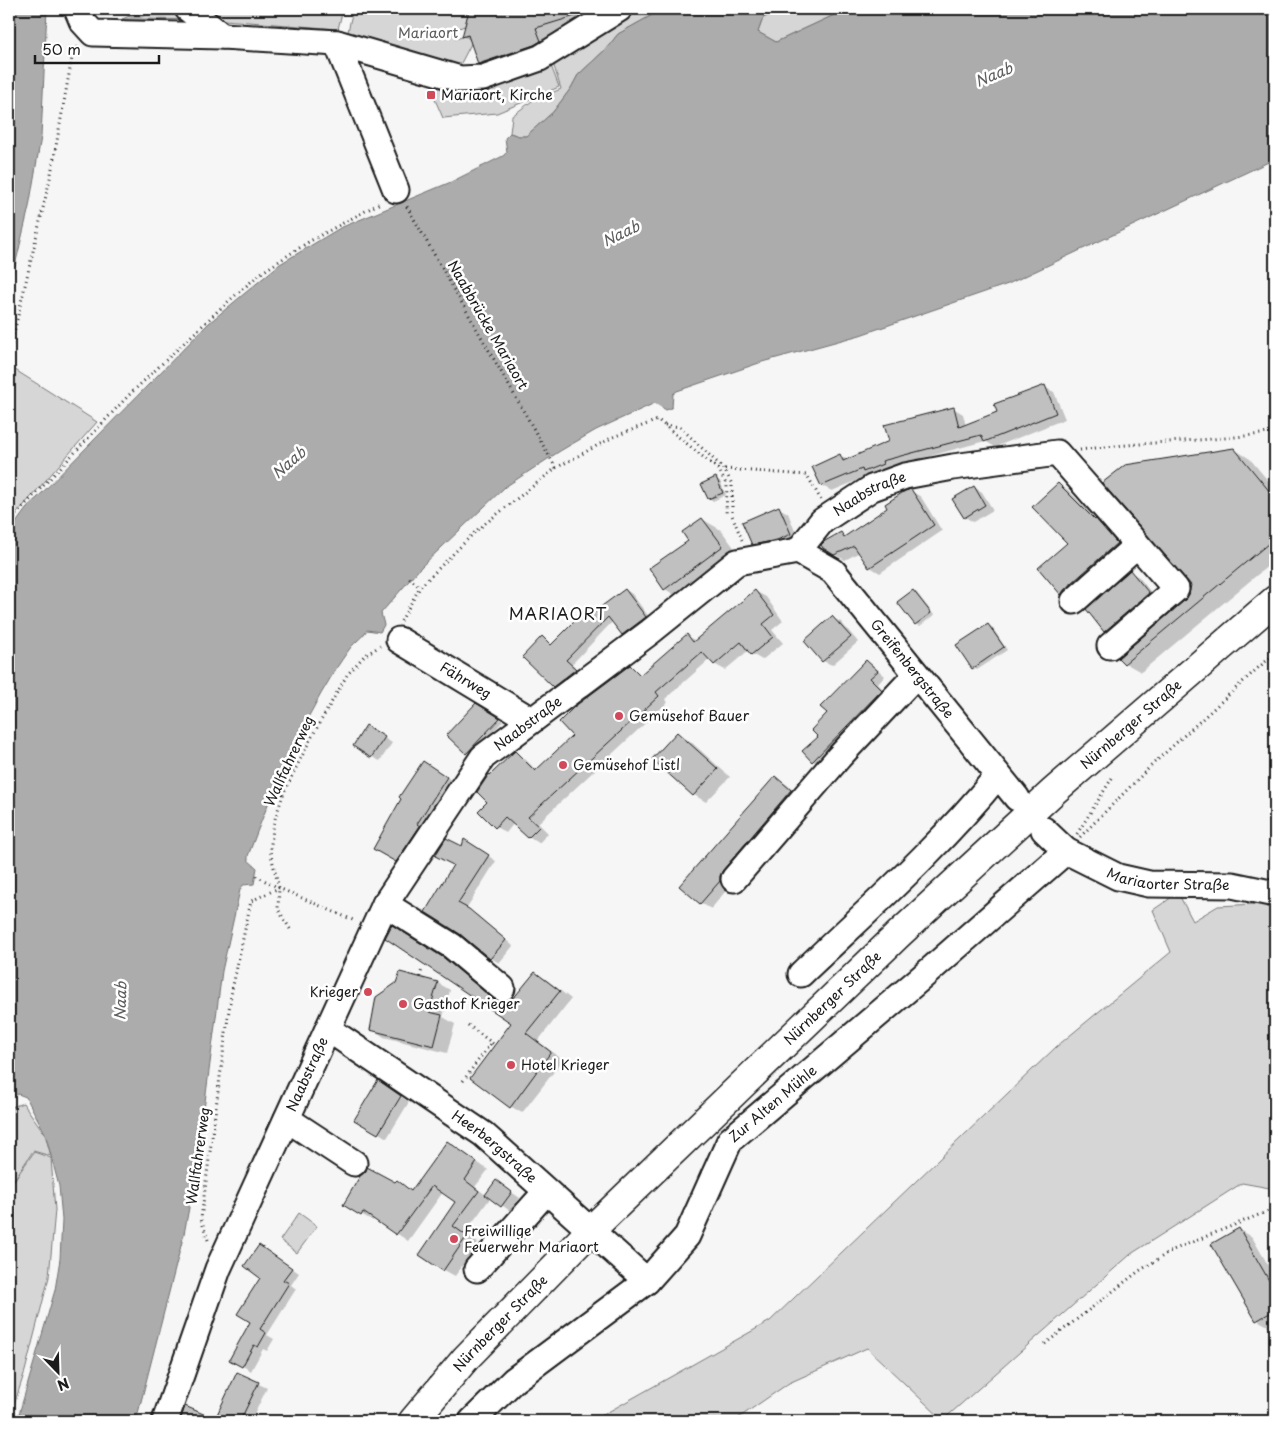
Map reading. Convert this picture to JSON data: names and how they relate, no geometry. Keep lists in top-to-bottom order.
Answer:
{
  "streets": {
    "main road": ["Nürnberger Straße"],
    "street": [
      "Naabstraße",
      "Greifenbergstraße",
      "Fährweg",
      "Mariaorter Straße",
      "Zur Alten Mühle",
      "Heerbergstraße"
    ],
    "path": ["Naabbrücke Mariaort", "Wallfahrerweg"]
  },
  "crossings": [
    ["Naabstraße", "Greifenbergstraße"],
    ["Naabstraße", "Fährweg"],
    ["Naabstraße", "Wallfahrerweg"],
    ["Naabstraße", "Heerbergstraße"],
    ["Fährweg", "Wallfahrerweg"],
    ["Nürnberger Straße", "Heerbergstraße"],
    ["Mariaorter Straße", "Zur Alten Mühle"],
    ["Zur Alten Mühle", "Heerbergstraße"]
  ],
  "districts": ["MARIAORT"],
  "water": ["Naab"],
  "parks": ["Mariaort"],
  "places": {
    "transit": ["Mariaort, Kirche"],
    "other": [
      "Gemüsehof Bauer",
      "Gemüsehof Listl",
      "Krieger",
      "Gasthof Krieger",
      "Hotel Krieger",
      "Freiwillige Feuerwehr Mariaort"
    ]
  },
  "scale_bar": "50 m",
  "north": "bottom right"
}
